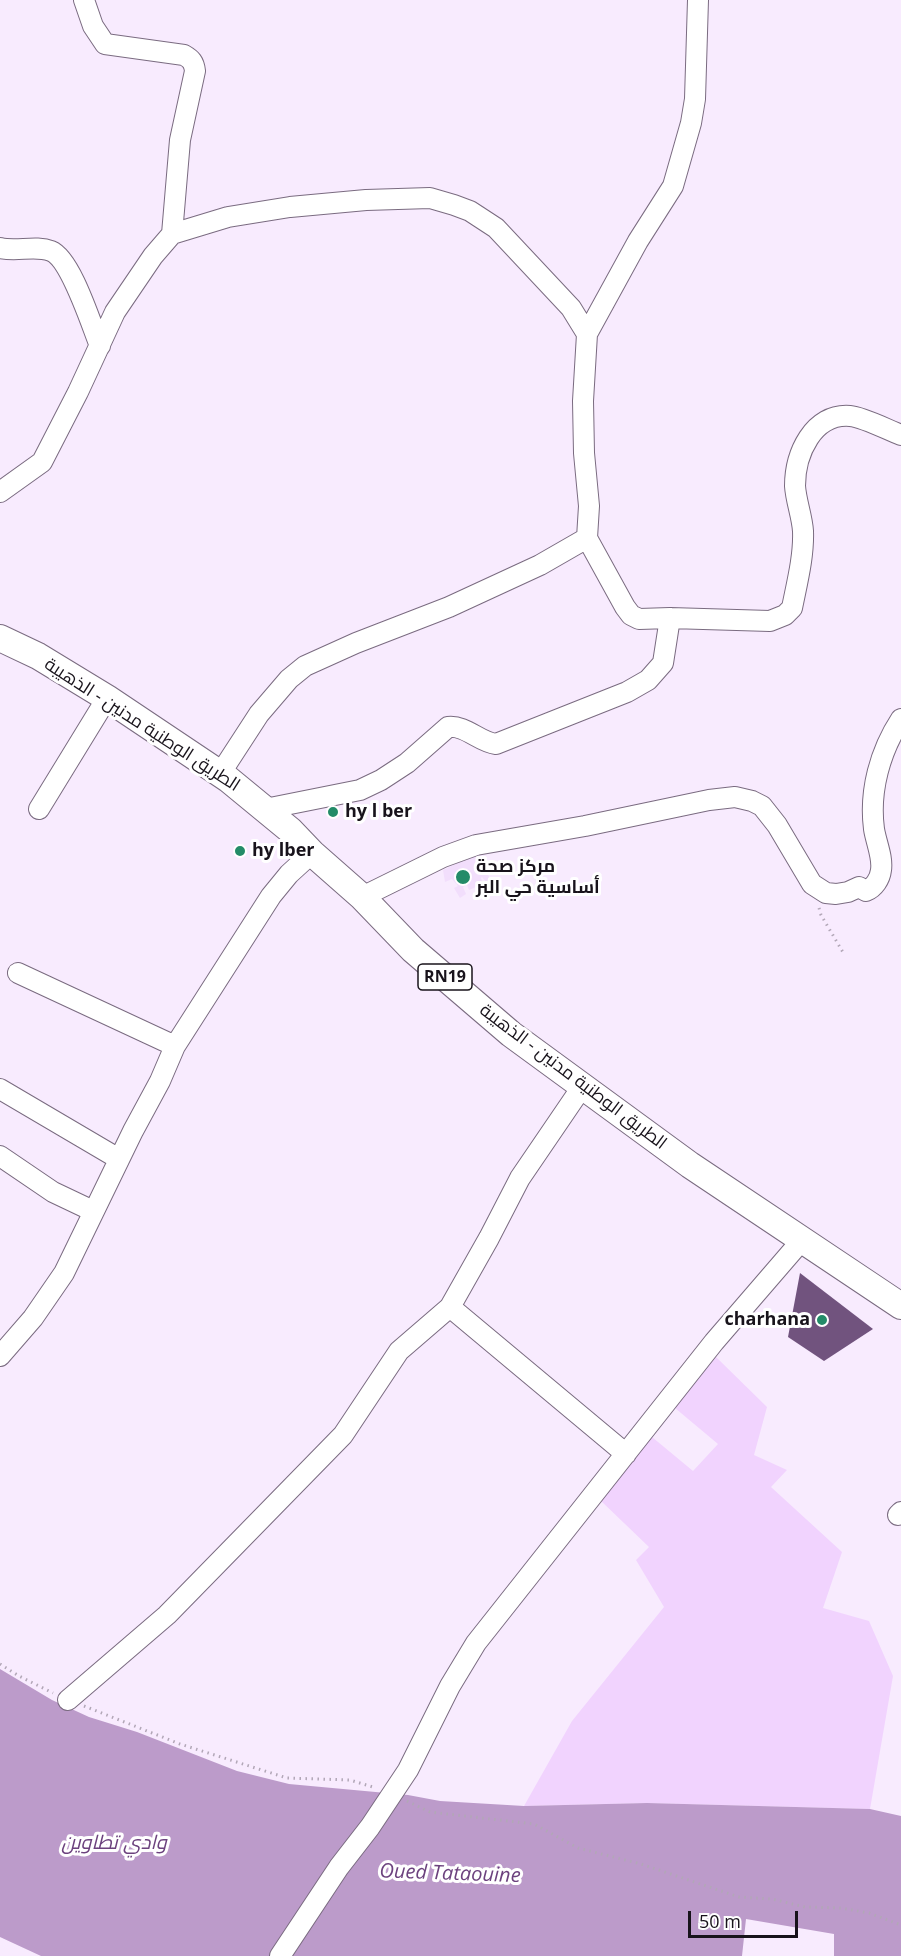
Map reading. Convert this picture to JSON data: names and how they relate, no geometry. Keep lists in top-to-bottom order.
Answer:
{
  "streets": {
    "main road": ["الطريق الوطنية مدنين - الذهيبة", "RN19"]
  },
  "water": ["وادي تطاوين", "Oued Tataouine"],
  "places": [
    "hy l ber",
    "hy lber",
    "مركز صحة أساسية حي البر",
    "charhana"
  ],
  "scale_bar": "50 m"
}
